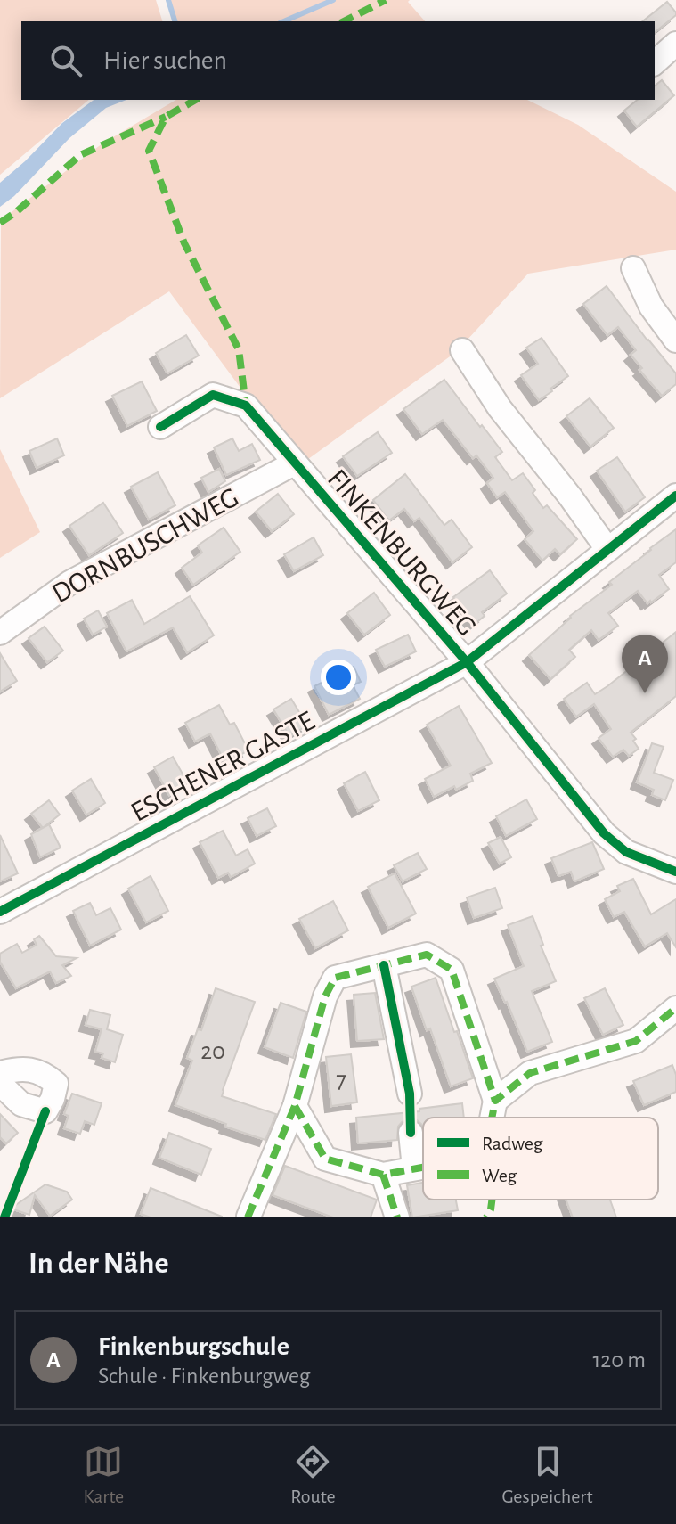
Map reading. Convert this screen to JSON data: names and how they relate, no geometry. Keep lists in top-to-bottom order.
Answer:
{
  "streets": {
    "street": ["DORNBUSCHWEG", "FINKENBURGWEG", "ESCHENER GASTE"]
  },
  "crossings": [
    ["DORNBUSCHWEG", "FINKENBURGWEG"],
    ["FINKENBURGWEG", "ESCHENER GASTE"]
  ],
  "house_numbers": ["20", "7"],
  "legend": ["Radweg", "Weg"],
  "page": {
    "search": "Hier suchen",
    "pins": "A",
    "heading": "In der Nähe",
    "list": [
      {
        "mark": "A",
        "name": "Finkenburgschule",
        "note": "Schule · Finkenburgweg",
        "value": "120 m"
      }
    ],
    "nav": ["Karte", "Route", "Gespeichert"]
  }
}
